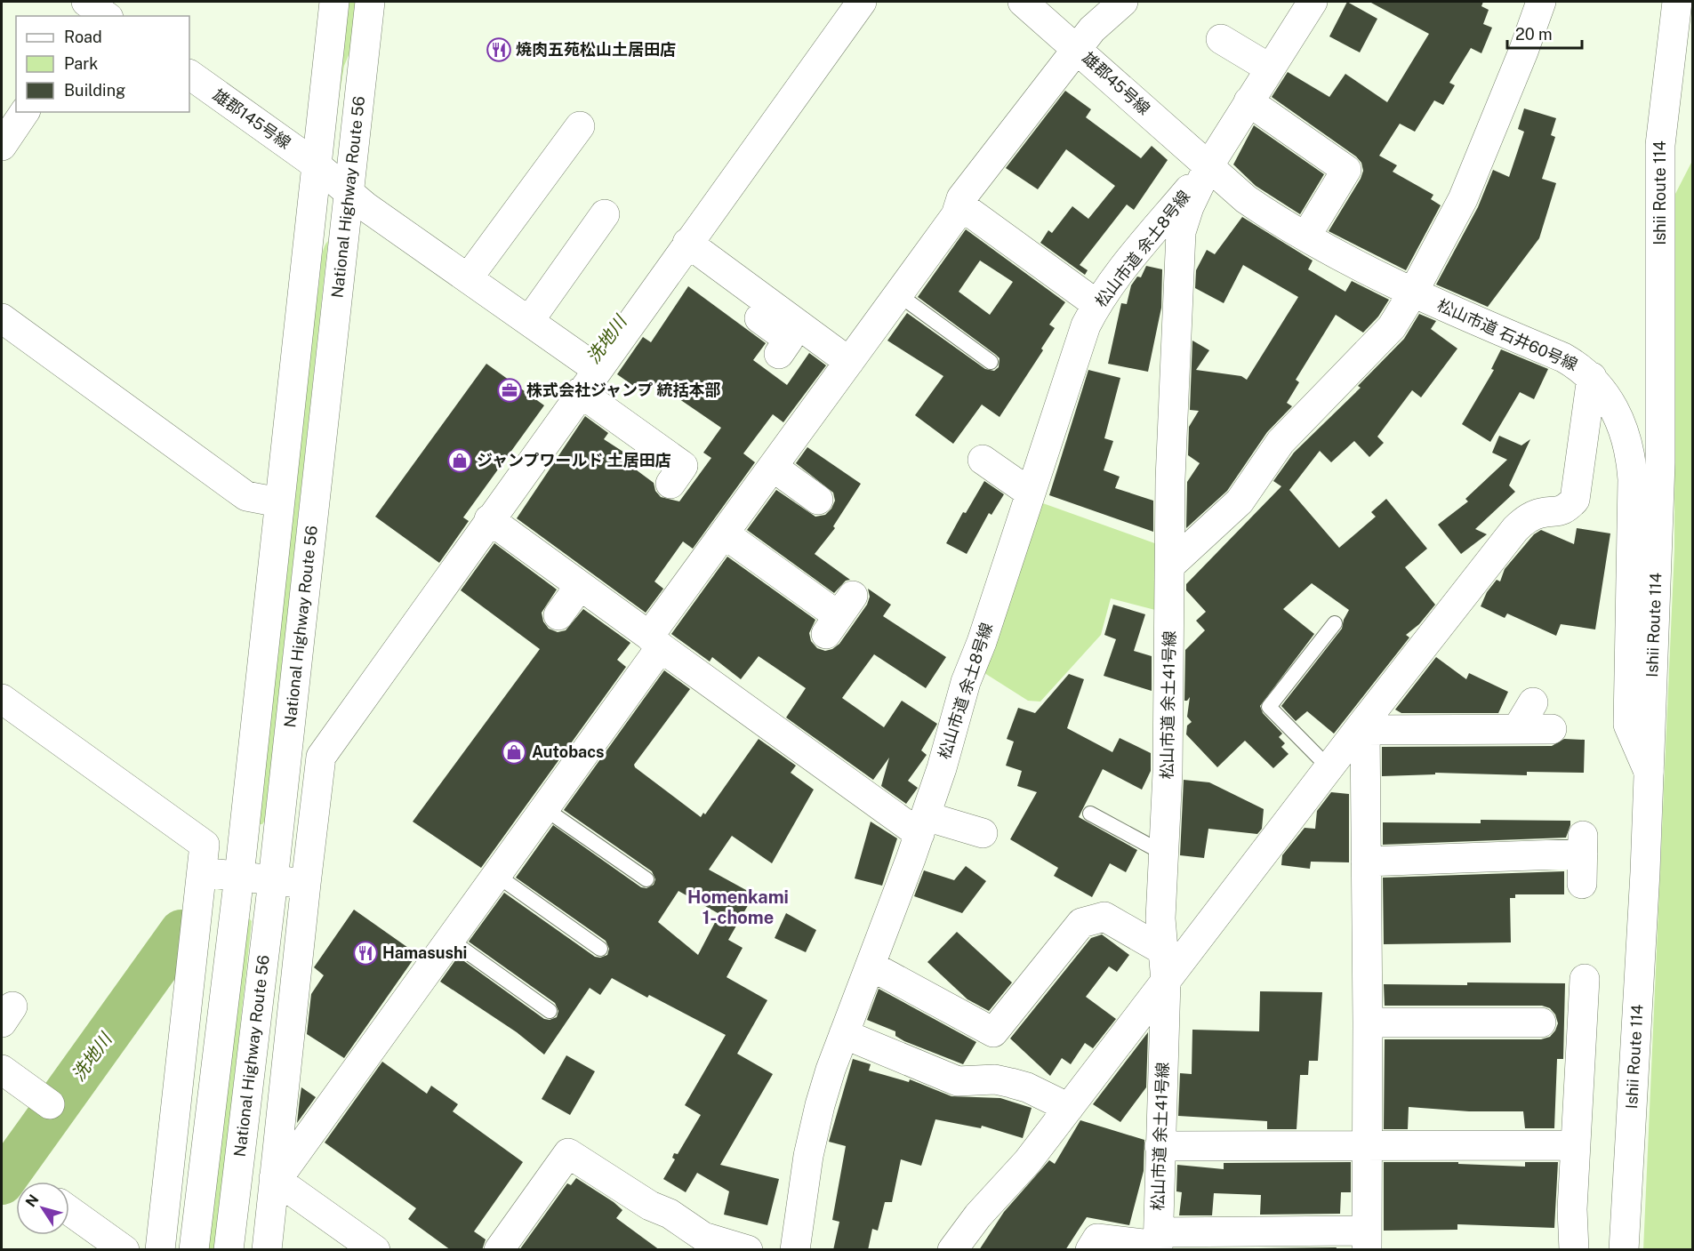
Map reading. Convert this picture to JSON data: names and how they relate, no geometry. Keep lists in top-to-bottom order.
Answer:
{
  "streets": {
    "main road": [
      "雄郡45号線",
      "雄郡145号線",
      "Ishii Route 114",
      "National Highway Route 56",
      "松山市道 余土8号線",
      "松山市道 石井60号線",
      "松山市道 余土41号線"
    ]
  },
  "crossings": [
    ["雄郡45号線", "松山市道 余土8号線"],
    ["雄郡45号線", "松山市道 石井60号線"],
    ["雄郡45号線", "松山市道 余土41号線"],
    ["雄郡145号線", "National Highway Route 56"],
    ["Ishii Route 114", "松山市道 石井60号線"],
    ["松山市道 余土8号線", "松山市道 石井60号線"],
    ["松山市道 余土8号線", "松山市道 余土41号線"],
    ["松山市道 石井60号線", "松山市道 余土41号線"]
  ],
  "districts": ["Homenkami 1-chome"],
  "water": ["洗地川"],
  "places": {
    "restaurant": ["焼肉五苑松山土居田店", "Hamasushi"],
    "office": ["株式会社ジャンプ 統括本部"],
    "shop": ["ジャンプワールド 土居田店", "Autobacs"]
  },
  "legend": ["Road", "Park", "Building"],
  "scale_bar": "20 m",
  "north": "top left"
}
